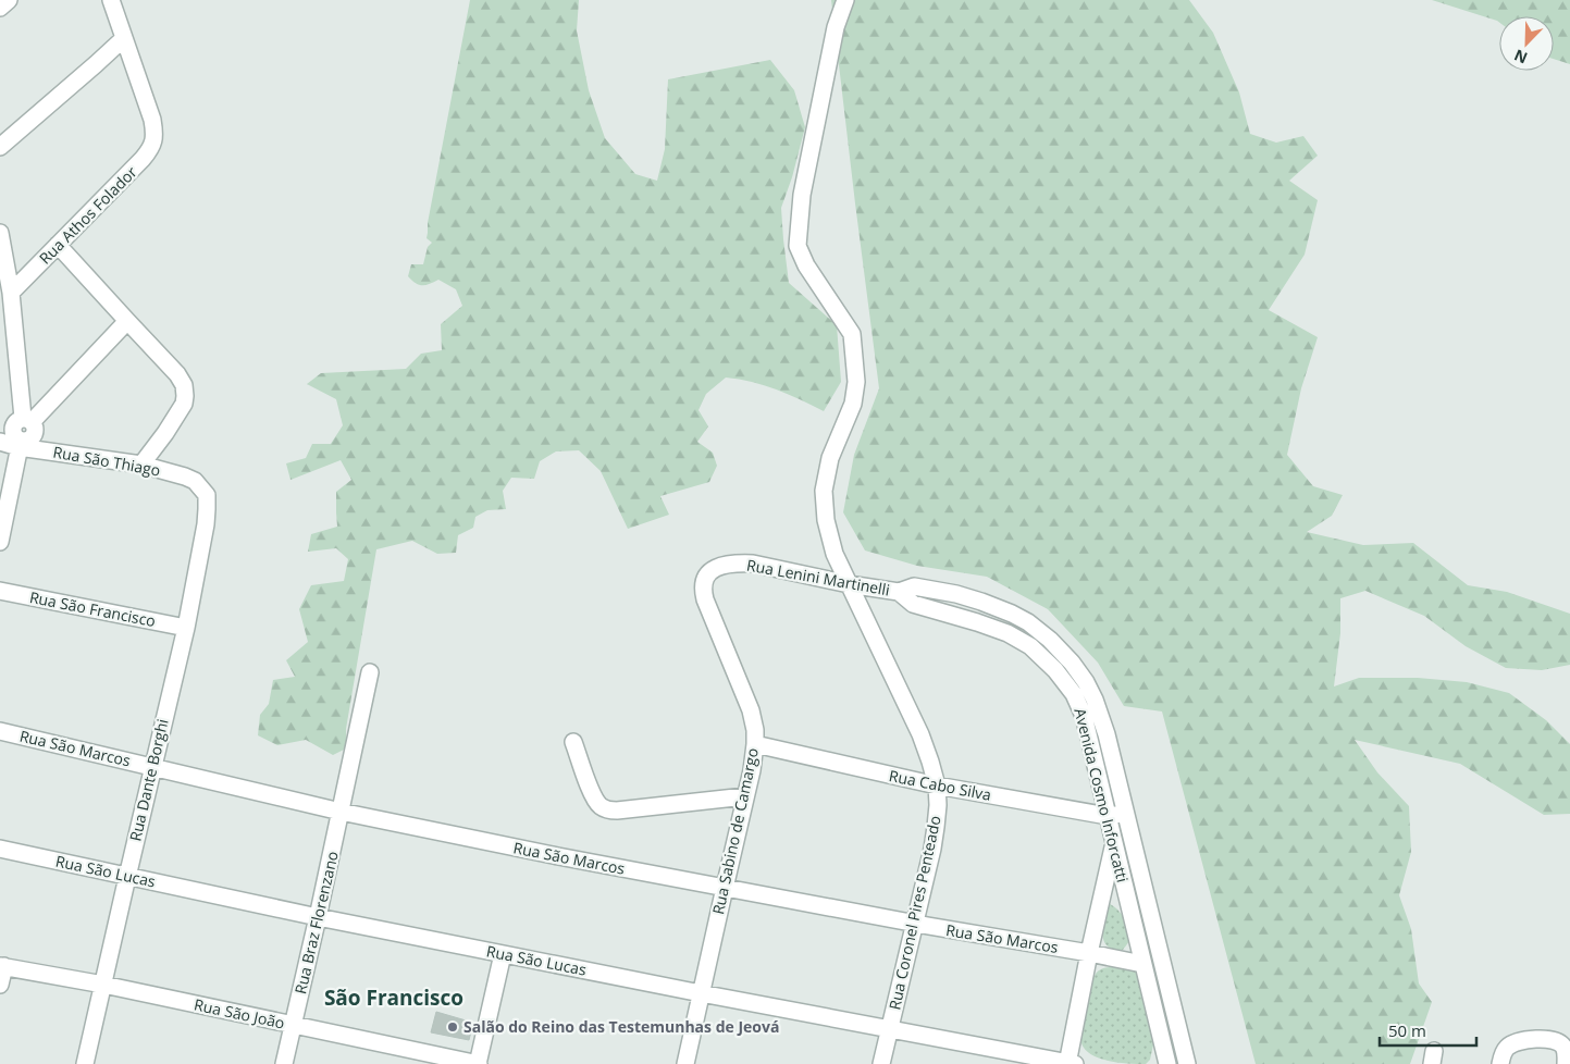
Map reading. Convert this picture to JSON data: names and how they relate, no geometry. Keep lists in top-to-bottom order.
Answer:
{
  "streets": {
    "street": [
      "Rua Athos Folador",
      "Rua São Thiago",
      "Rua Lenini Martinelli",
      "Rua São Francisco",
      "Rua São Marcos",
      "Rua Dante Borghi",
      "Rua Cabo Silva",
      "Avenida Cosmo Inforcatti",
      "Rua Sabino de Camargo",
      "Rua São Lucas",
      "Rua Coronel Pires Penteado",
      "Rua Braz Florenzano",
      "Rua São João"
    ]
  },
  "crossings": [
    ["Rua São Thiago", "Rua Dante Borghi"],
    ["Rua Lenini Martinelli", "Avenida Cosmo Inforcatti"],
    ["Rua Lenini Martinelli", "Rua Sabino de Camargo"],
    ["Rua Lenini Martinelli", "Rua Coronel Pires Penteado"],
    ["Rua São Francisco", "Rua Dante Borghi"],
    ["Rua São Marcos", "Rua Dante Borghi"],
    ["Rua São Marcos", "Avenida Cosmo Inforcatti"],
    ["Rua São Marcos", "Rua Sabino de Camargo"],
    ["Rua São Marcos", "Rua Coronel Pires Penteado"],
    ["Rua São Marcos", "Rua Braz Florenzano"],
    ["Rua Dante Borghi", "Rua São Lucas"],
    ["Rua Dante Borghi", "Rua São João"],
    ["Rua Cabo Silva", "Avenida Cosmo Inforcatti"],
    ["Rua Cabo Silva", "Rua Sabino de Camargo"],
    ["Rua Cabo Silva", "Rua Coronel Pires Penteado"],
    ["Rua Sabino de Camargo", "Rua São Lucas"],
    ["Rua São Lucas", "Rua Coronel Pires Penteado"],
    ["Rua São Lucas", "Rua Braz Florenzano"],
    ["Rua Braz Florenzano", "Rua São João"]
  ],
  "districts": ["São Francisco"],
  "places": ["Salão do Reino das Testemunhas de Jeová"],
  "scale_bar": "50 m",
  "north": "bottom left"
}
